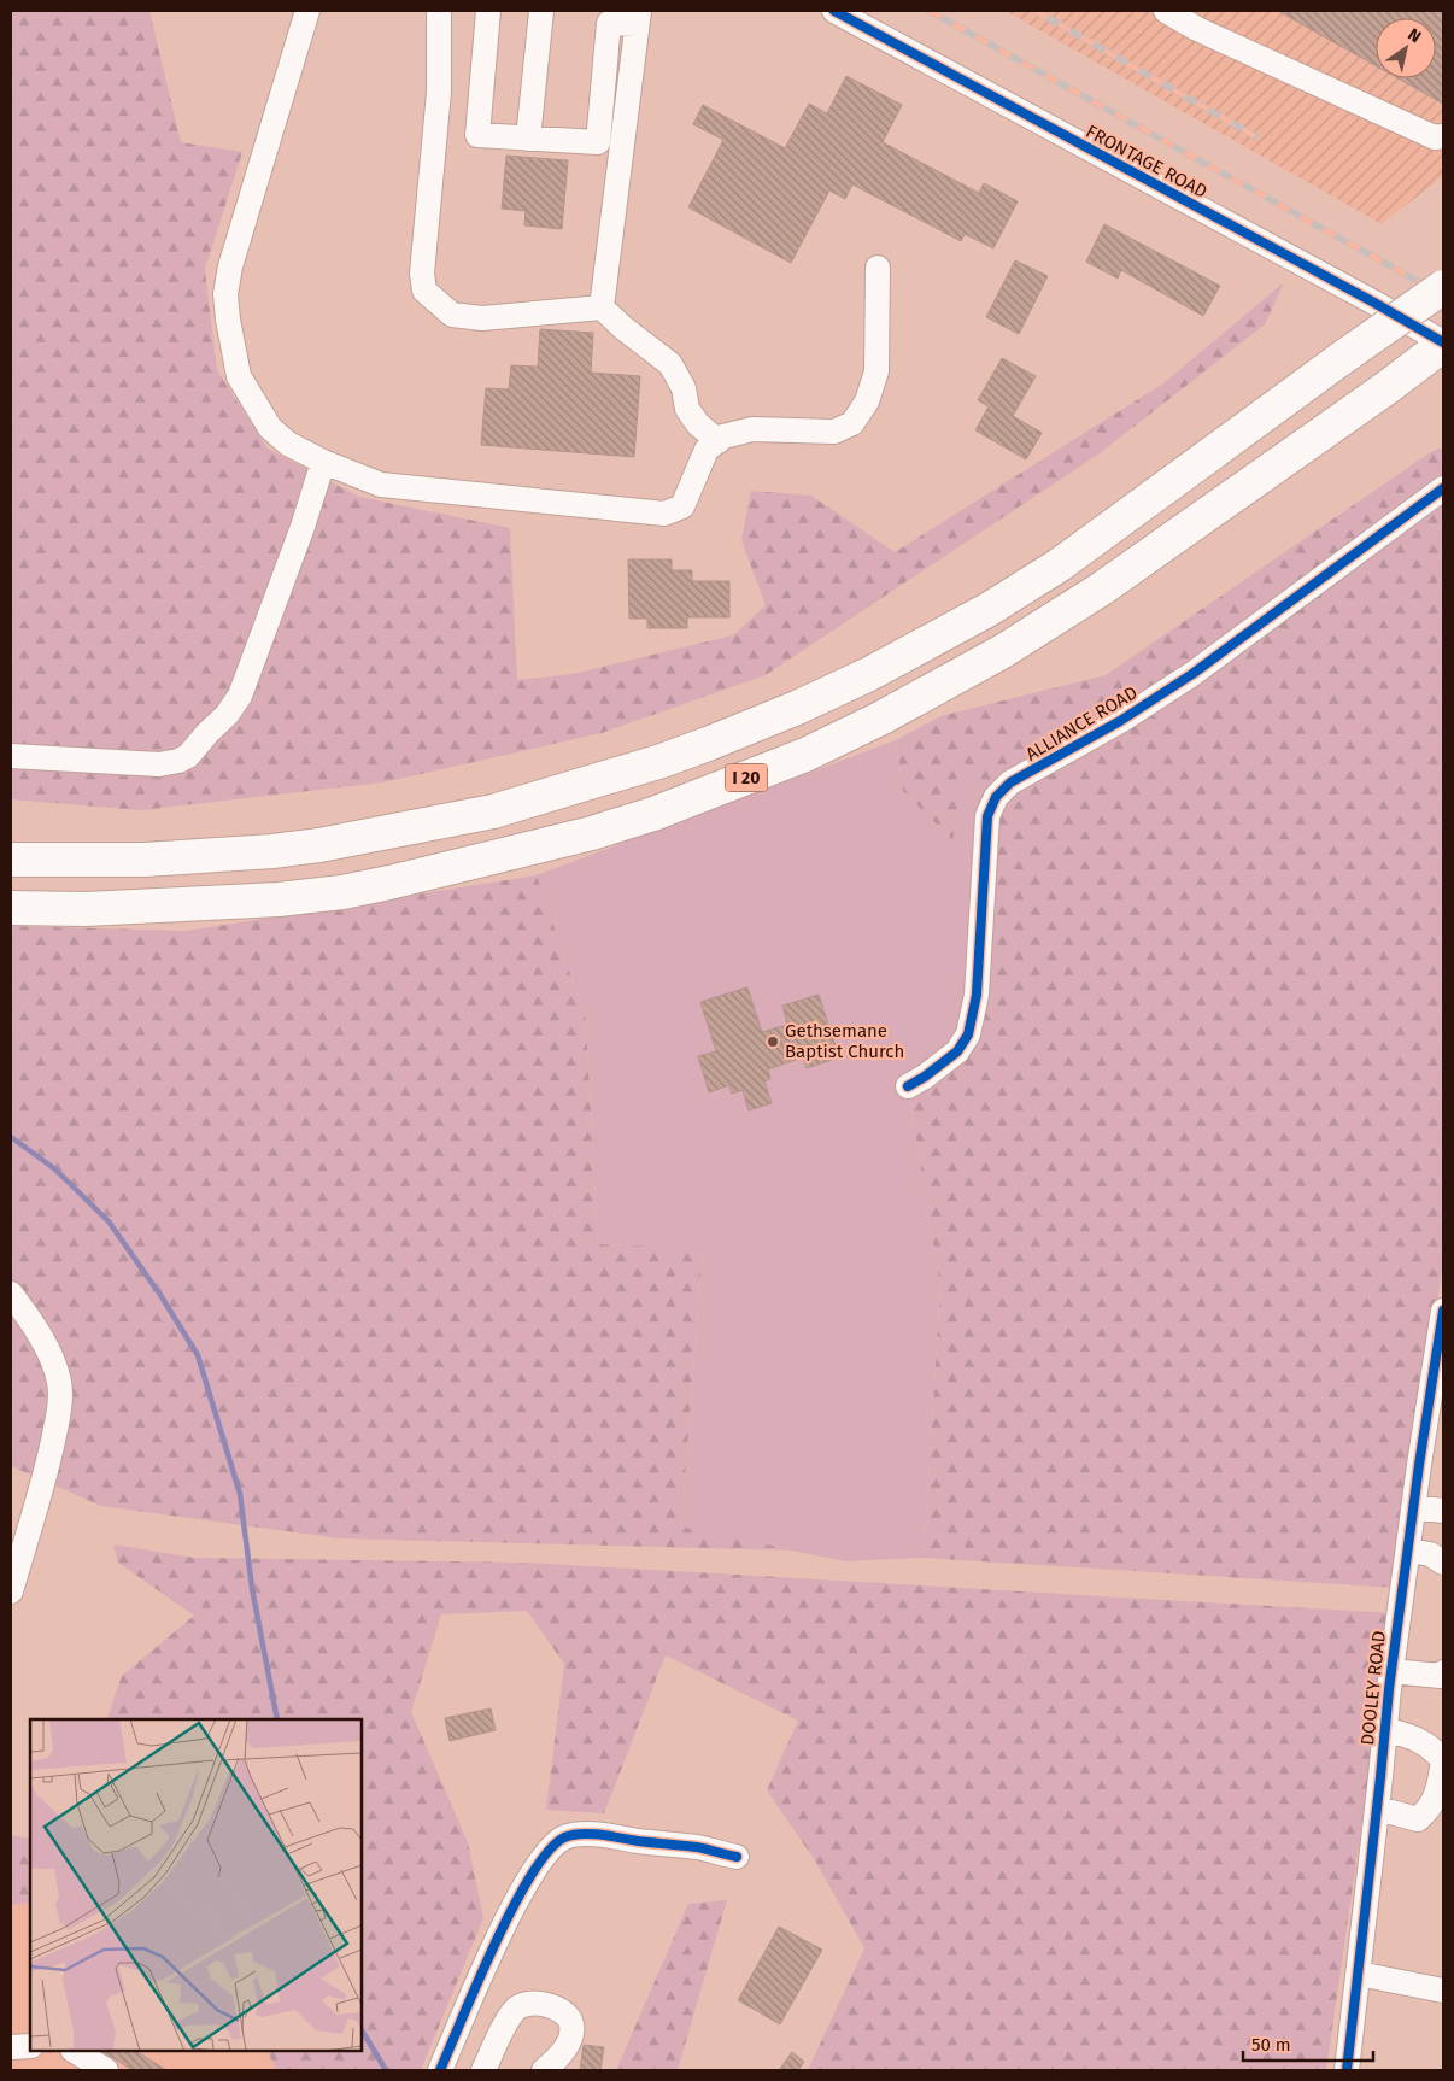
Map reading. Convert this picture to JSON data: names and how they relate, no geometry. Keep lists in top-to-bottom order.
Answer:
{
  "streets": {
    "highway": ["I 20"],
    "street": ["FRONTAGE ROAD", "ALLIANCE ROAD", "DOOLEY ROAD"]
  },
  "crossings": [
    ["FRONTAGE ROAD", "I 20"]
  ],
  "places": ["Gethsemane Baptist Church"],
  "scale_bar": "50 m",
  "north": "top right"
}
